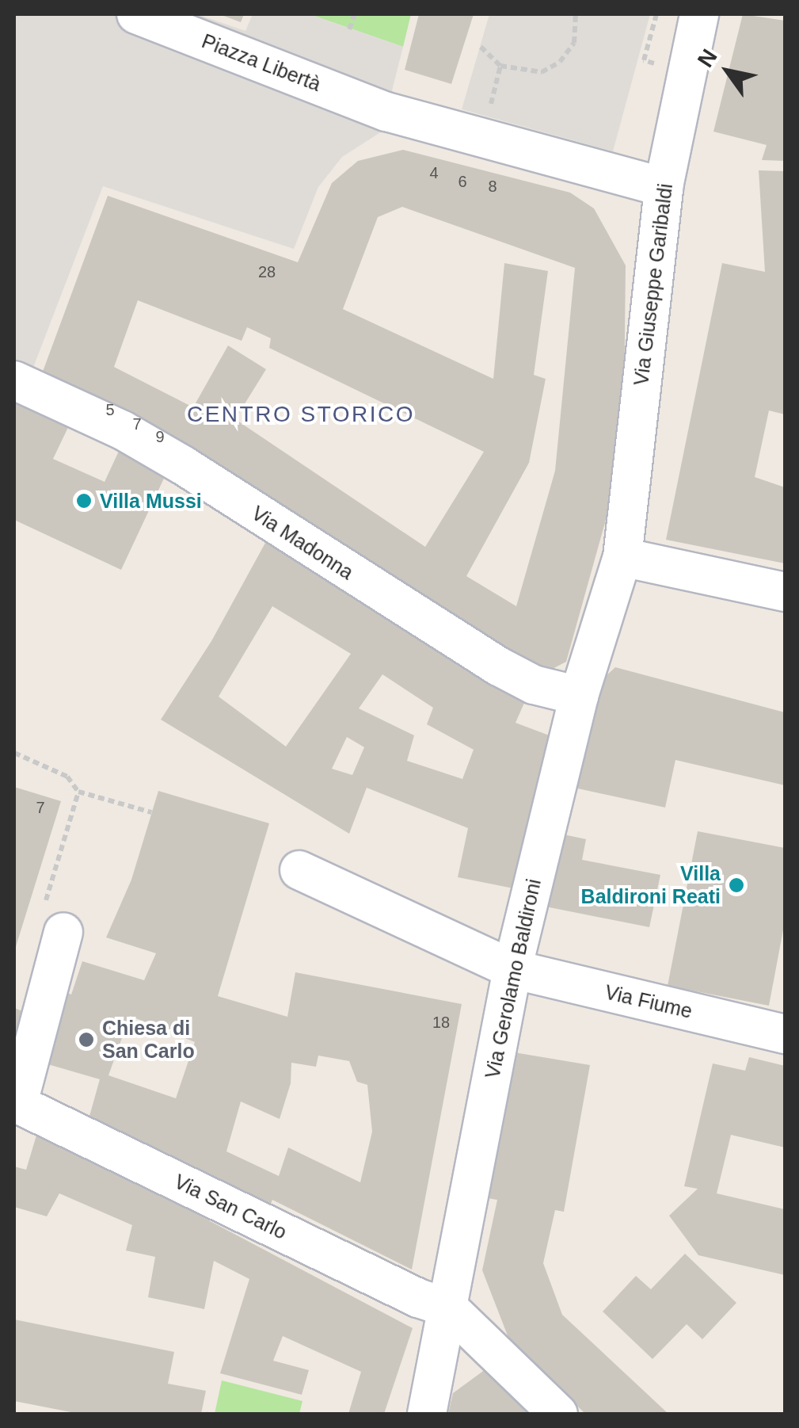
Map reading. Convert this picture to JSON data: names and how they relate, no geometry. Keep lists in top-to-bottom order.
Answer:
{
  "streets": {
    "street": [
      "Piazza Libertà",
      "Via Giuseppe Garibaldi",
      "Via Madonna",
      "Via Gerolamo Baldironi",
      "Via Fiume",
      "Via San Carlo"
    ]
  },
  "crossings": [
    ["Piazza Libertà", "Via Giuseppe Garibaldi"],
    ["Via Giuseppe Garibaldi", "Via Gerolamo Baldironi"],
    ["Via Madonna", "Via Gerolamo Baldironi"],
    ["Via Gerolamo Baldironi", "Via Fiume"],
    ["Via Gerolamo Baldironi", "Via San Carlo"]
  ],
  "districts": ["CENTRO STORICO"],
  "places": ["Villa Mussi", "Villa Baldironi Reati", "Chiesa di San Carlo"],
  "house_numbers": [
    "4",
    "6",
    "8",
    "28",
    "5",
    "7",
    "9",
    "7",
    "18"
  ],
  "north": "top left"
}
